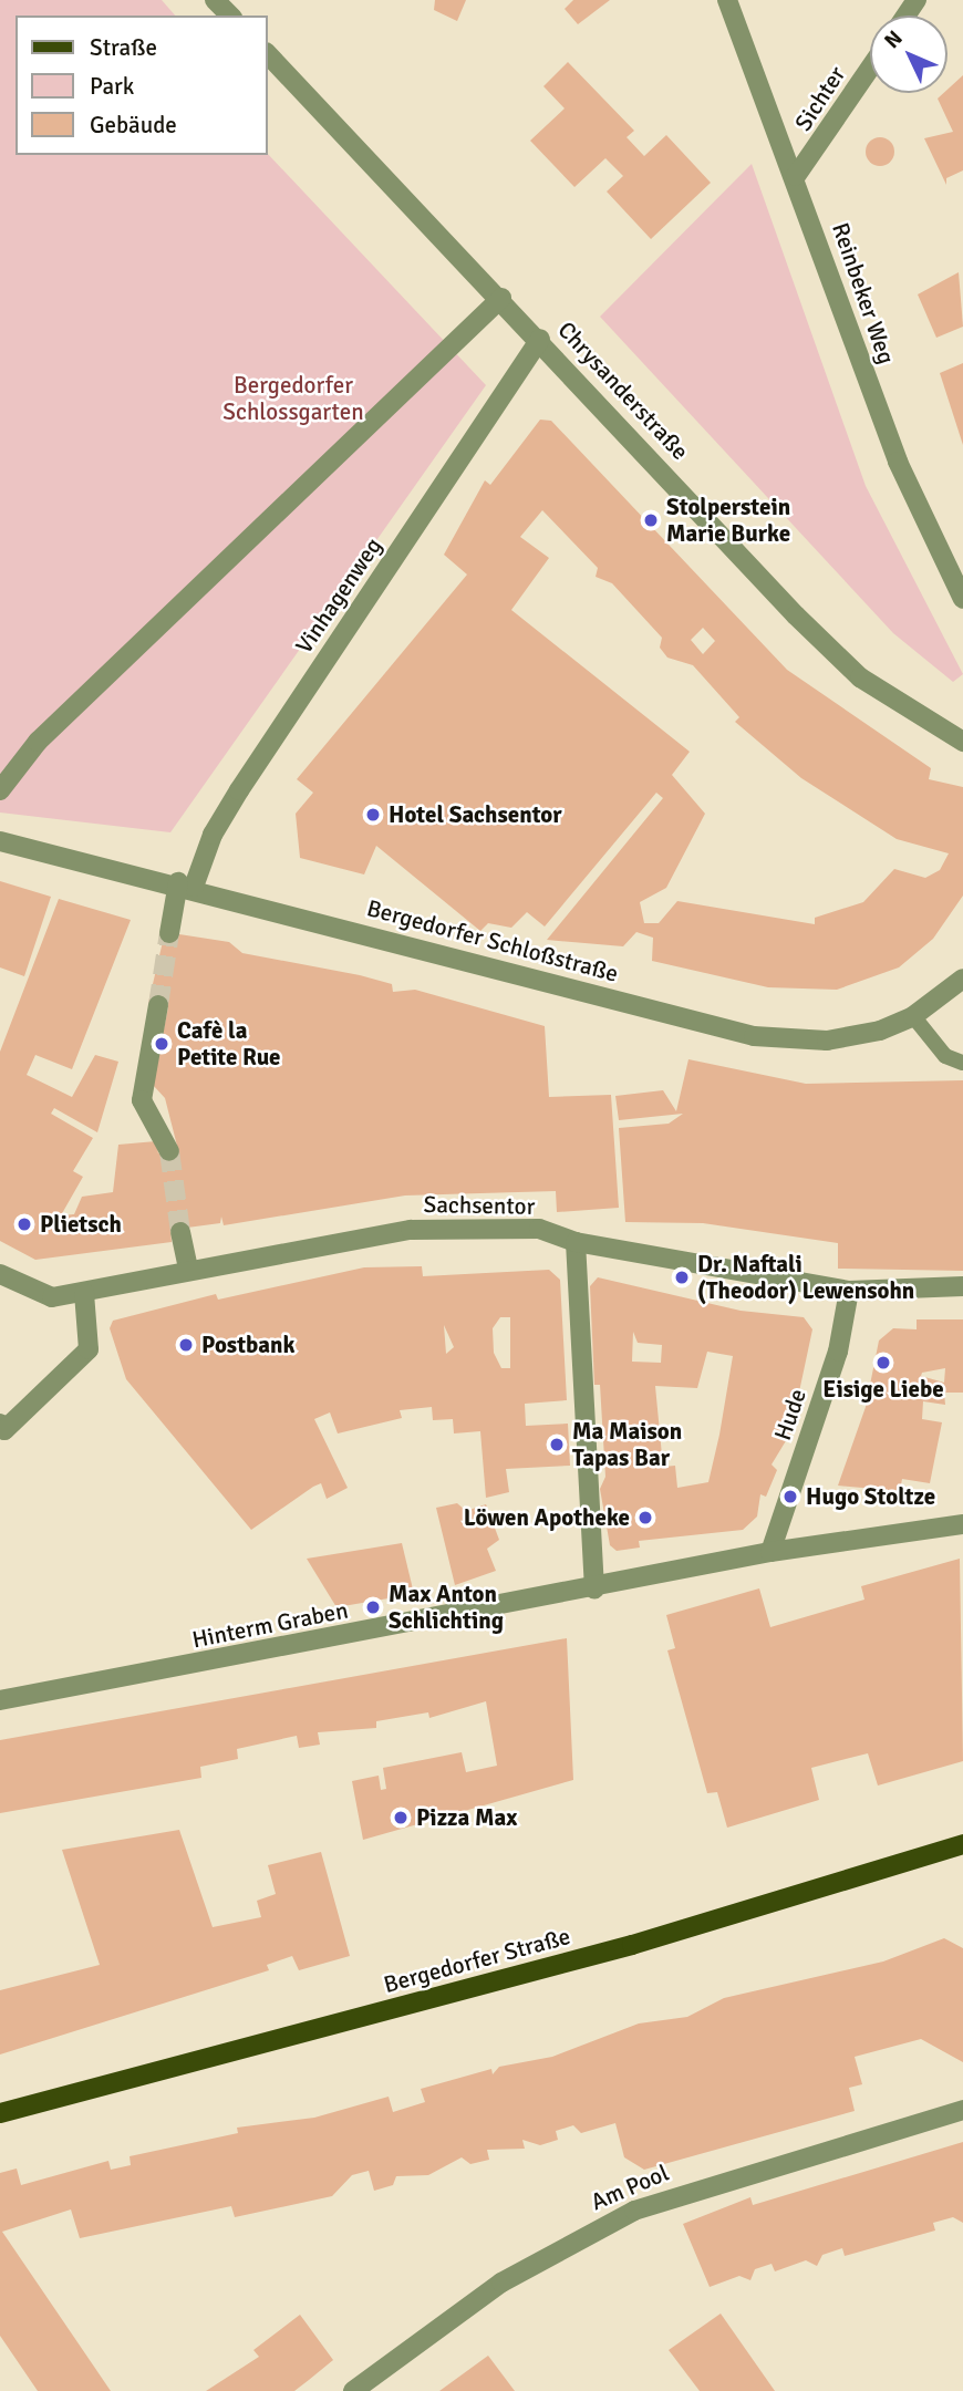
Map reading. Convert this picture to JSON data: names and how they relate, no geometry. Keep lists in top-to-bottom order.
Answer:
{
  "streets": {
    "main road": ["Bergedorfer Straße"],
    "street": [
      "Sichter",
      "Reinbeker Weg",
      "Chrysanderstraße",
      "Vinhagenweg",
      "Bergedorfer Schloßstraße",
      "Sachsentor",
      "Hude",
      "Hinterm Graben",
      "Am Pool"
    ]
  },
  "crossings": [
    ["Sichter", "Reinbeker Weg"],
    ["Chrysanderstraße", "Vinhagenweg"],
    ["Vinhagenweg", "Bergedorfer Schloßstraße"],
    ["Sachsentor", "Hude"],
    ["Hude", "Hinterm Graben"]
  ],
  "parks": ["Bergedorfer Schlossgarten"],
  "places": [
    "Stolperstein Marie Burke",
    "Hotel Sachsentor",
    "Cafè la Petite Rue",
    "Plietsch",
    "Dr. Naftali (Theodor) Lewensohn",
    "Postbank",
    "Eisige Liebe",
    "Ma Maison Tapas Bar",
    "Hugo Stoltze",
    "Löwen Apotheke",
    "Max Anton Schlichting",
    "Pizza Max"
  ],
  "legend": ["Straße", "Park", "Gebäude"],
  "north": "top left"
}
